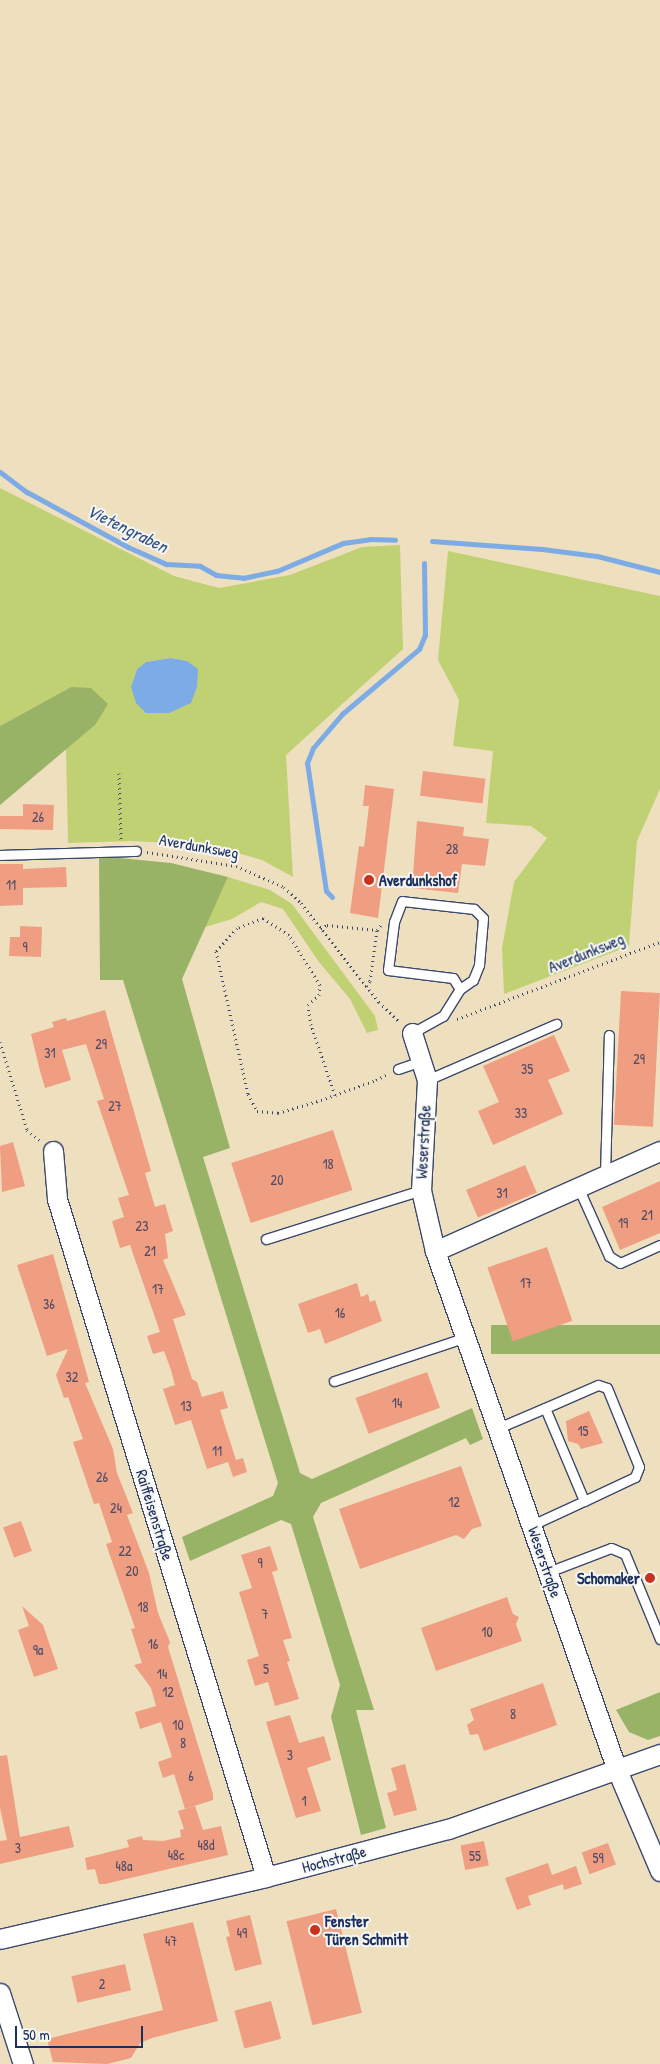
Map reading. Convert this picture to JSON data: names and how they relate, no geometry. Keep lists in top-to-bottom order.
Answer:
{
  "streets": {
    "street": ["Weserstraße", "Raiffeisenstraße", "Hochstraße"],
    "lane": ["Averdunksweg"]
  },
  "crossings": [
    ["Averdunksweg", "Weserstraße"],
    ["Weserstraße", "Hochstraße"],
    ["Raiffeisenstraße", "Hochstraße"]
  ],
  "water": ["Vietengraben"],
  "places": ["Averdunkshof", "Schomaker", "Fenster Türen Schmitt"],
  "house_numbers": [
    "26",
    "28",
    "11",
    "9",
    "29",
    "31",
    "29",
    "35",
    "27",
    "33",
    "18",
    "20",
    "31",
    "21",
    "19",
    "23",
    "21",
    "17",
    "17",
    "36",
    "16",
    "32",
    "14",
    "13",
    "15",
    "11",
    "26",
    "12",
    "24",
    "22",
    "9",
    "20",
    "18",
    "7",
    "10",
    "16",
    "9a",
    "5",
    "14",
    "12",
    "8",
    "10",
    "8",
    "3",
    "6",
    "1",
    "48d",
    "3",
    "48c",
    "55",
    "59",
    "48a",
    "49",
    "47",
    "2"
  ],
  "scale_bar": "50 m"
}
